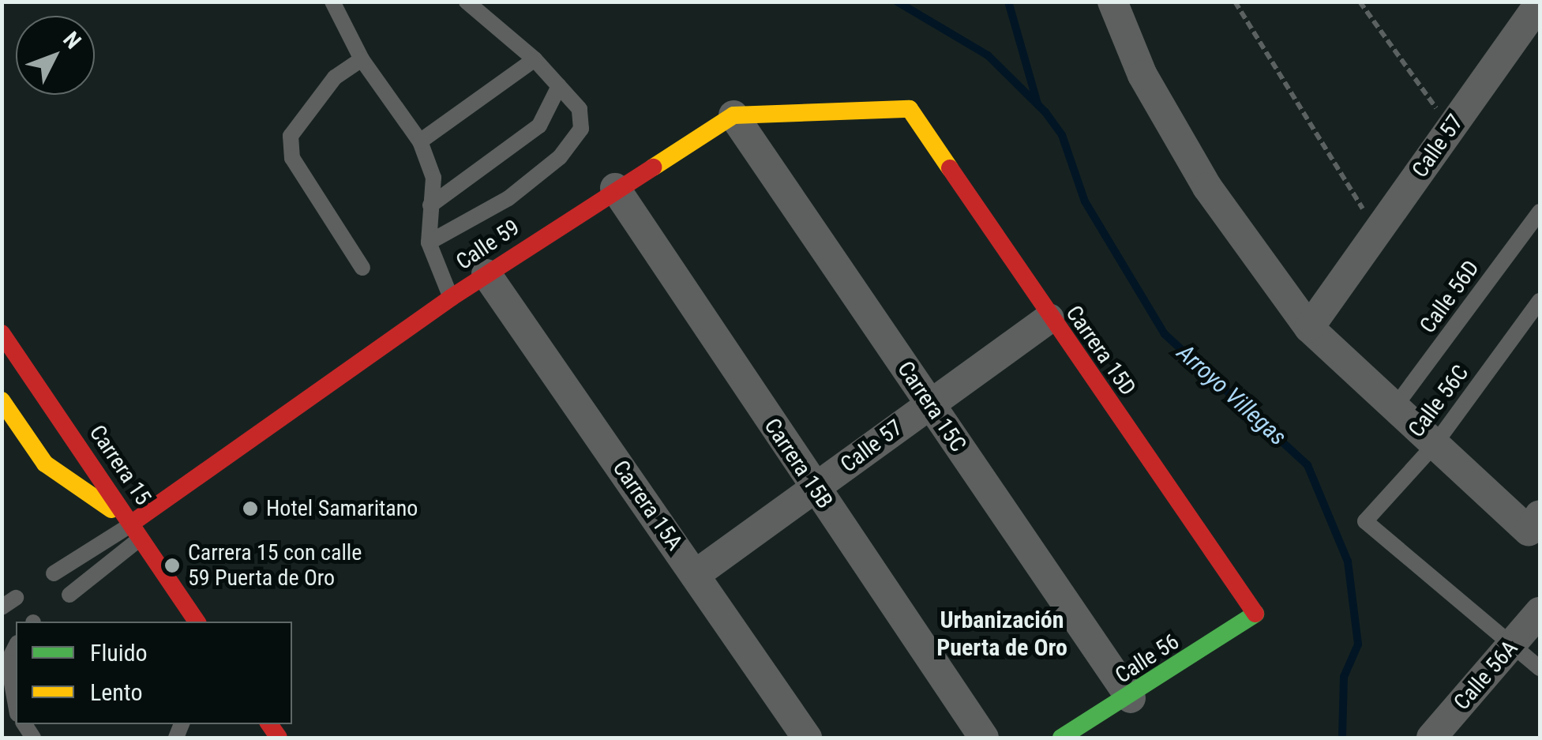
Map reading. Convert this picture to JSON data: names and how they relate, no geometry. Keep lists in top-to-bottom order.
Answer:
{
  "streets": {
    "street": [
      "Calle 57",
      "Calle 59",
      "Carrera 15D",
      "Carrera 15C",
      "Carrera 15B",
      "Carrera 15",
      "Carrera 15A",
      "Calle 56",
      "Calle 56A"
    ],
    "lane": ["Calle 56D", "Calle 56C"]
  },
  "crossings": [
    ["Calle 57", "Carrera 15D"],
    ["Calle 57", "Carrera 15C"],
    ["Calle 57", "Carrera 15B"],
    ["Calle 57", "Carrera 15A"],
    ["Calle 59", "Carrera 15D"],
    ["Calle 59", "Carrera 15C"],
    ["Calle 59", "Carrera 15B"],
    ["Calle 59", "Carrera 15"],
    ["Calle 59", "Carrera 15A"],
    ["Carrera 15D", "Calle 56"],
    ["Calle 56C", "Calle 56A"],
    ["Carrera 15C", "Calle 56"]
  ],
  "districts": ["Urbanización Puerta de Oro"],
  "water": ["Arroyo Villegas"],
  "places": ["Hotel Samaritano", "Carrera 15 con calle 59 Puerta de Oro"],
  "legend": ["Fluido", "Lento"],
  "north": "top right"
}
